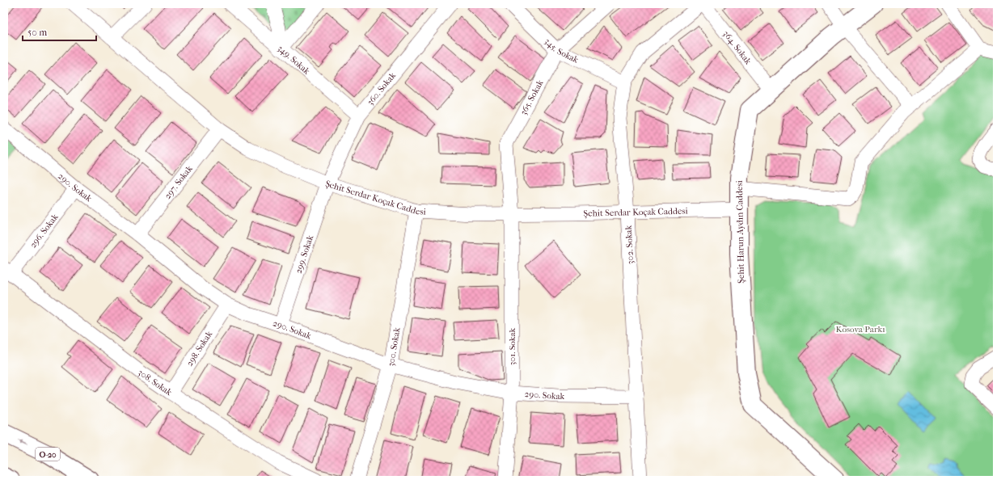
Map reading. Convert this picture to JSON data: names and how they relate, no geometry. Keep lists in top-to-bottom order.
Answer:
{
  "streets": {
    "main road": ["Şehit Harun Aydın Caddesi", "O-20"],
    "street": [
      "364. Sokak",
      "345. Sokak",
      "349. Sokak",
      "360. Sokak",
      "365. Sokak",
      "297. Sokak",
      "290. Sokak",
      "Şehit Serdar Koçak Caddesi",
      "296. Sokak",
      "302. Sokak",
      "299. Sokak",
      "300. Sokak",
      "301. Sokak",
      "298. Sokak",
      "308. Sokak"
    ]
  },
  "crossings": [
    ["364. Sokak", "Şehit Harun Aydın Caddesi"],
    ["364. Sokak", "302. Sokak"],
    ["345. Sokak", "365. Sokak"],
    ["345. Sokak", "302. Sokak"],
    ["349. Sokak", "360. Sokak"],
    ["360. Sokak", "Şehit Serdar Koçak Caddesi"],
    ["360. Sokak", "299. Sokak"],
    ["365. Sokak", "Şehit Serdar Koçak Caddesi"],
    ["365. Sokak", "301. Sokak"],
    ["297. Sokak", "290. Sokak"],
    ["297. Sokak", "Şehit Serdar Koçak Caddesi"],
    ["290. Sokak", "296. Sokak"],
    ["290. Sokak", "302. Sokak"],
    ["290. Sokak", "299. Sokak"],
    ["290. Sokak", "300. Sokak"],
    ["290. Sokak", "301. Sokak"],
    ["290. Sokak", "298. Sokak"],
    ["Şehit Serdar Koçak Caddesi", "Şehit Harun Aydın Caddesi"],
    ["Şehit Serdar Koçak Caddesi", "302. Sokak"],
    ["Şehit Serdar Koçak Caddesi", "299. Sokak"],
    ["Şehit Serdar Koçak Caddesi", "300. Sokak"],
    ["Şehit Serdar Koçak Caddesi", "301. Sokak"],
    ["296. Sokak", "308. Sokak"],
    ["298. Sokak", "308. Sokak"]
  ],
  "parks": ["Kosova Parkı"],
  "scale_bar": "50 m"
}
